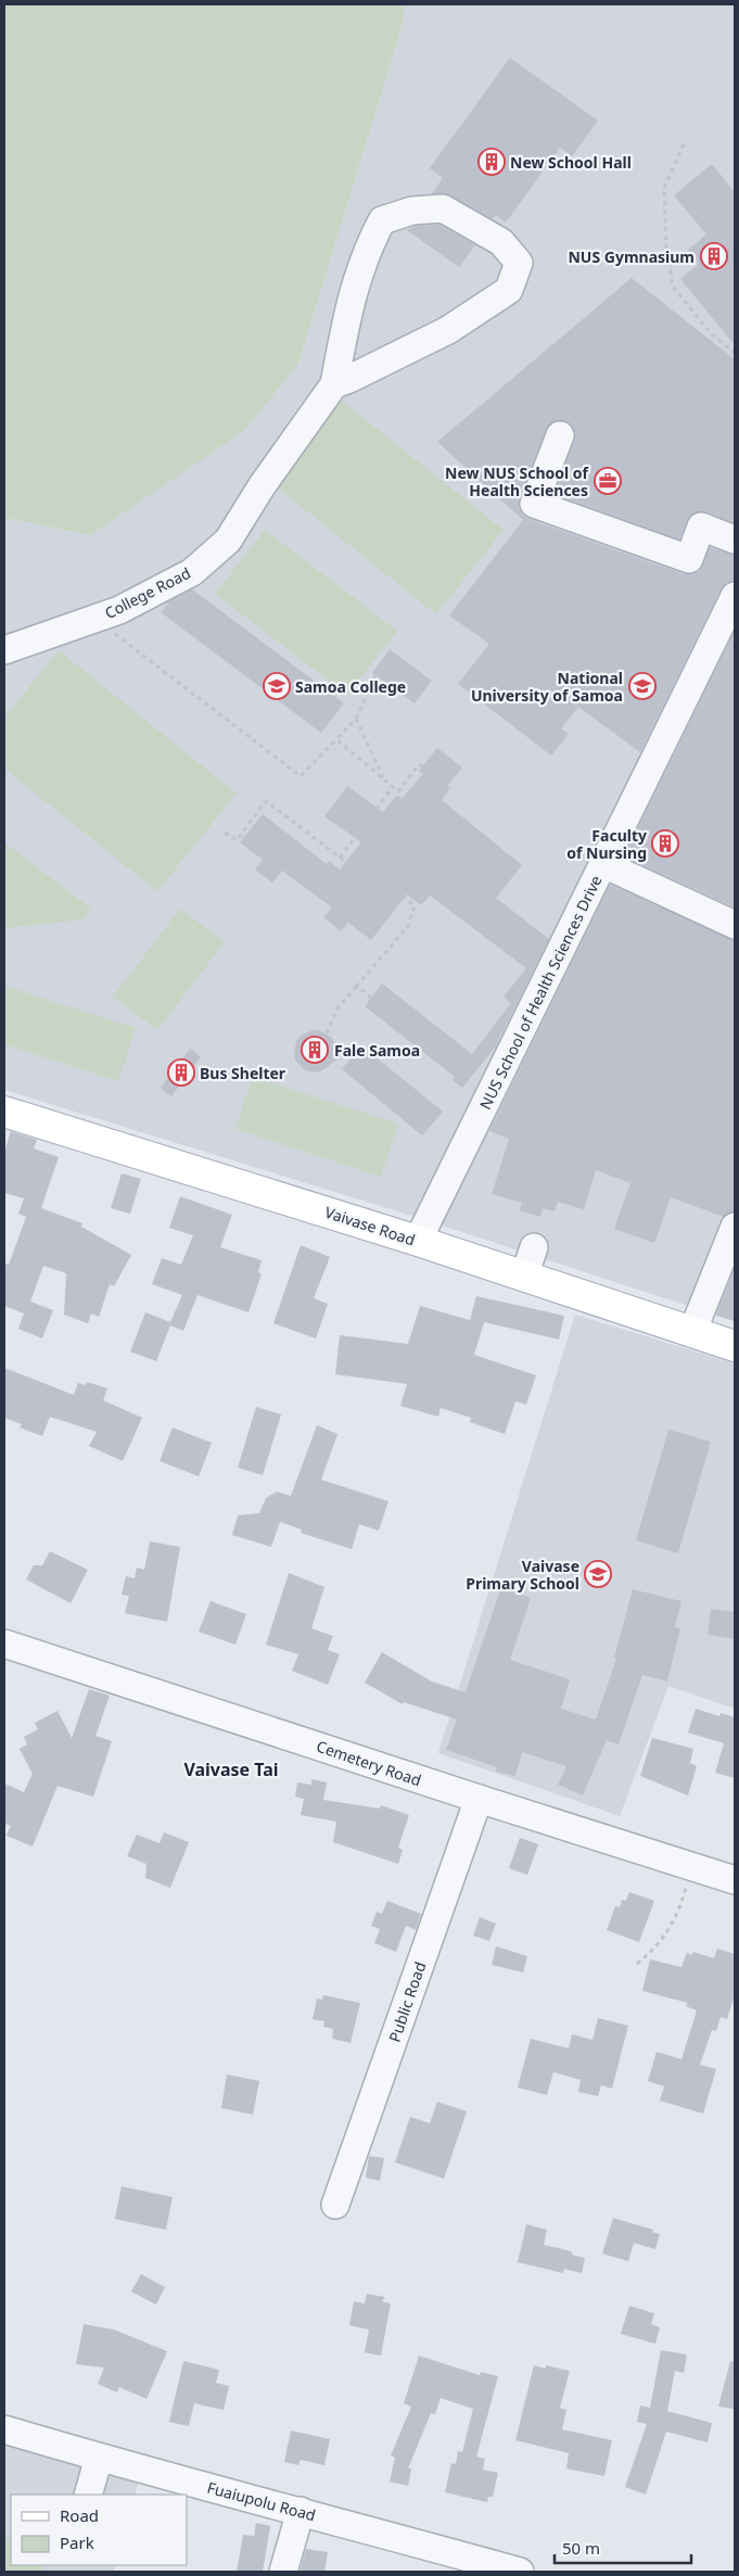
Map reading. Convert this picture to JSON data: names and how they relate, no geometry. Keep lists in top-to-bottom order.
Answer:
{
  "streets": {
    "main road": ["Vaivase Road"],
    "street": [
      "College Road",
      "NUS School of Health Sciences Drive",
      "Cemetery Road",
      "Public Road",
      "Fuaiupolu Road"
    ]
  },
  "crossings": [
    ["NUS School of Health Sciences Drive", "Vaivase Road"],
    ["Cemetery Road", "Public Road"]
  ],
  "districts": ["Vaivase Tai"],
  "places": {
    "building": [
      "New School Hall",
      "NUS Gymnasium",
      "Faculty of Nursing",
      "Fale Samoa",
      "Bus Shelter"
    ],
    "office": ["New NUS School of Health Sciences"],
    "school or university": ["Samoa College", "National University of Samoa", "Vaivase Primary School"]
  },
  "legend": ["Road", "Park"],
  "scale_bar": "50 m"
}
